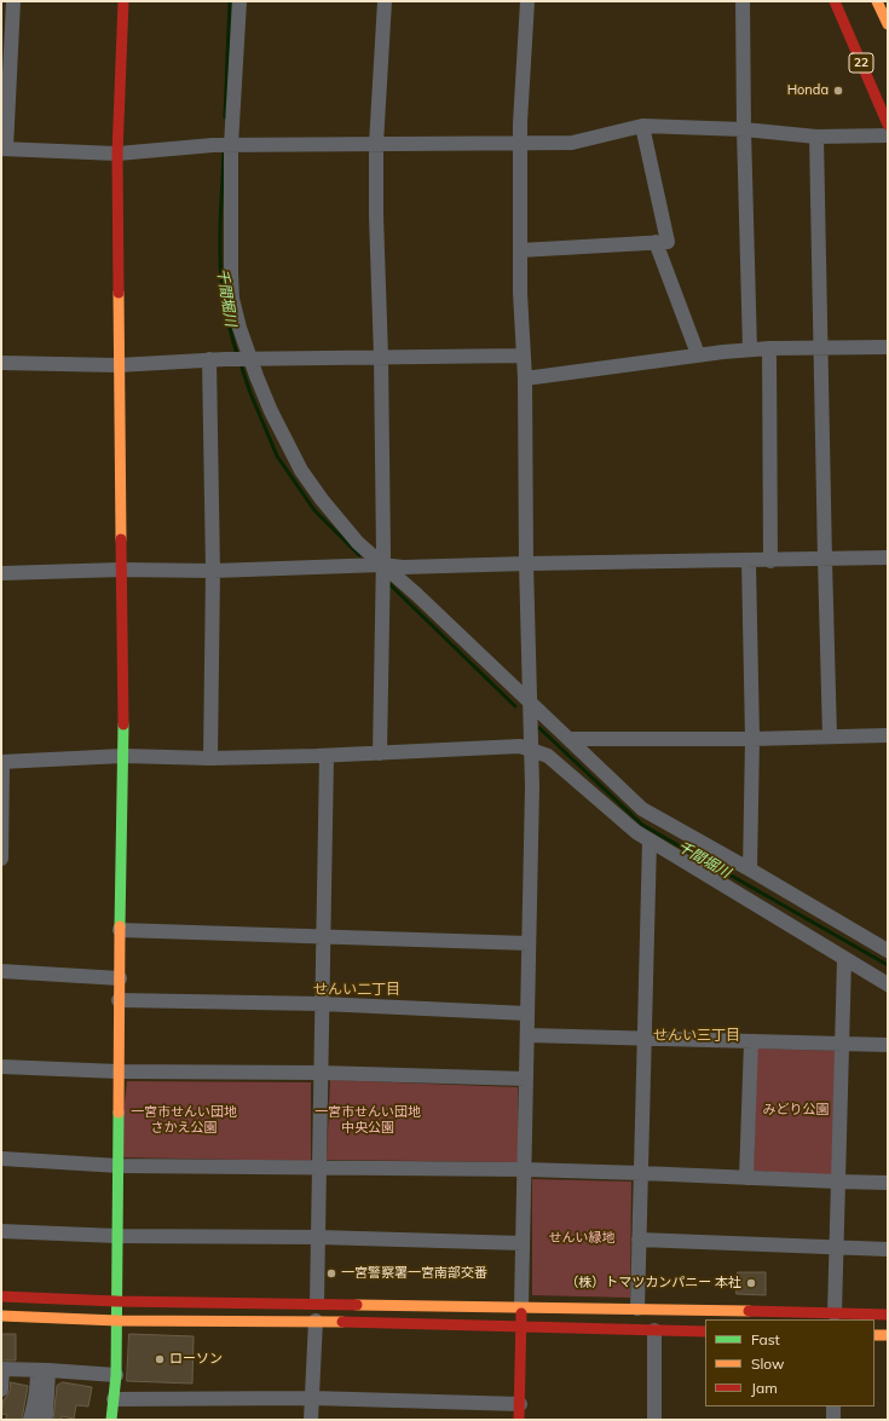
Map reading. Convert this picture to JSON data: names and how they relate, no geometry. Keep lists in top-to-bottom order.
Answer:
{
  "streets": {
    "main road": ["22"]
  },
  "districts": ["せんい二丁目", "せんい三丁目"],
  "water": ["千間堀川"],
  "parks": [
    "みどり公園",
    "一宮市せんい団地 さかえ公園",
    "一宮市せんい団地 中央公園",
    "せんい緑地"
  ],
  "places": [
    "Honda",
    "一宮警察署一宮南部交番",
    "（株）トマツカンパニー 本社",
    "ローソン"
  ],
  "legend": ["Fast", "Slow", "Jam"]
}
